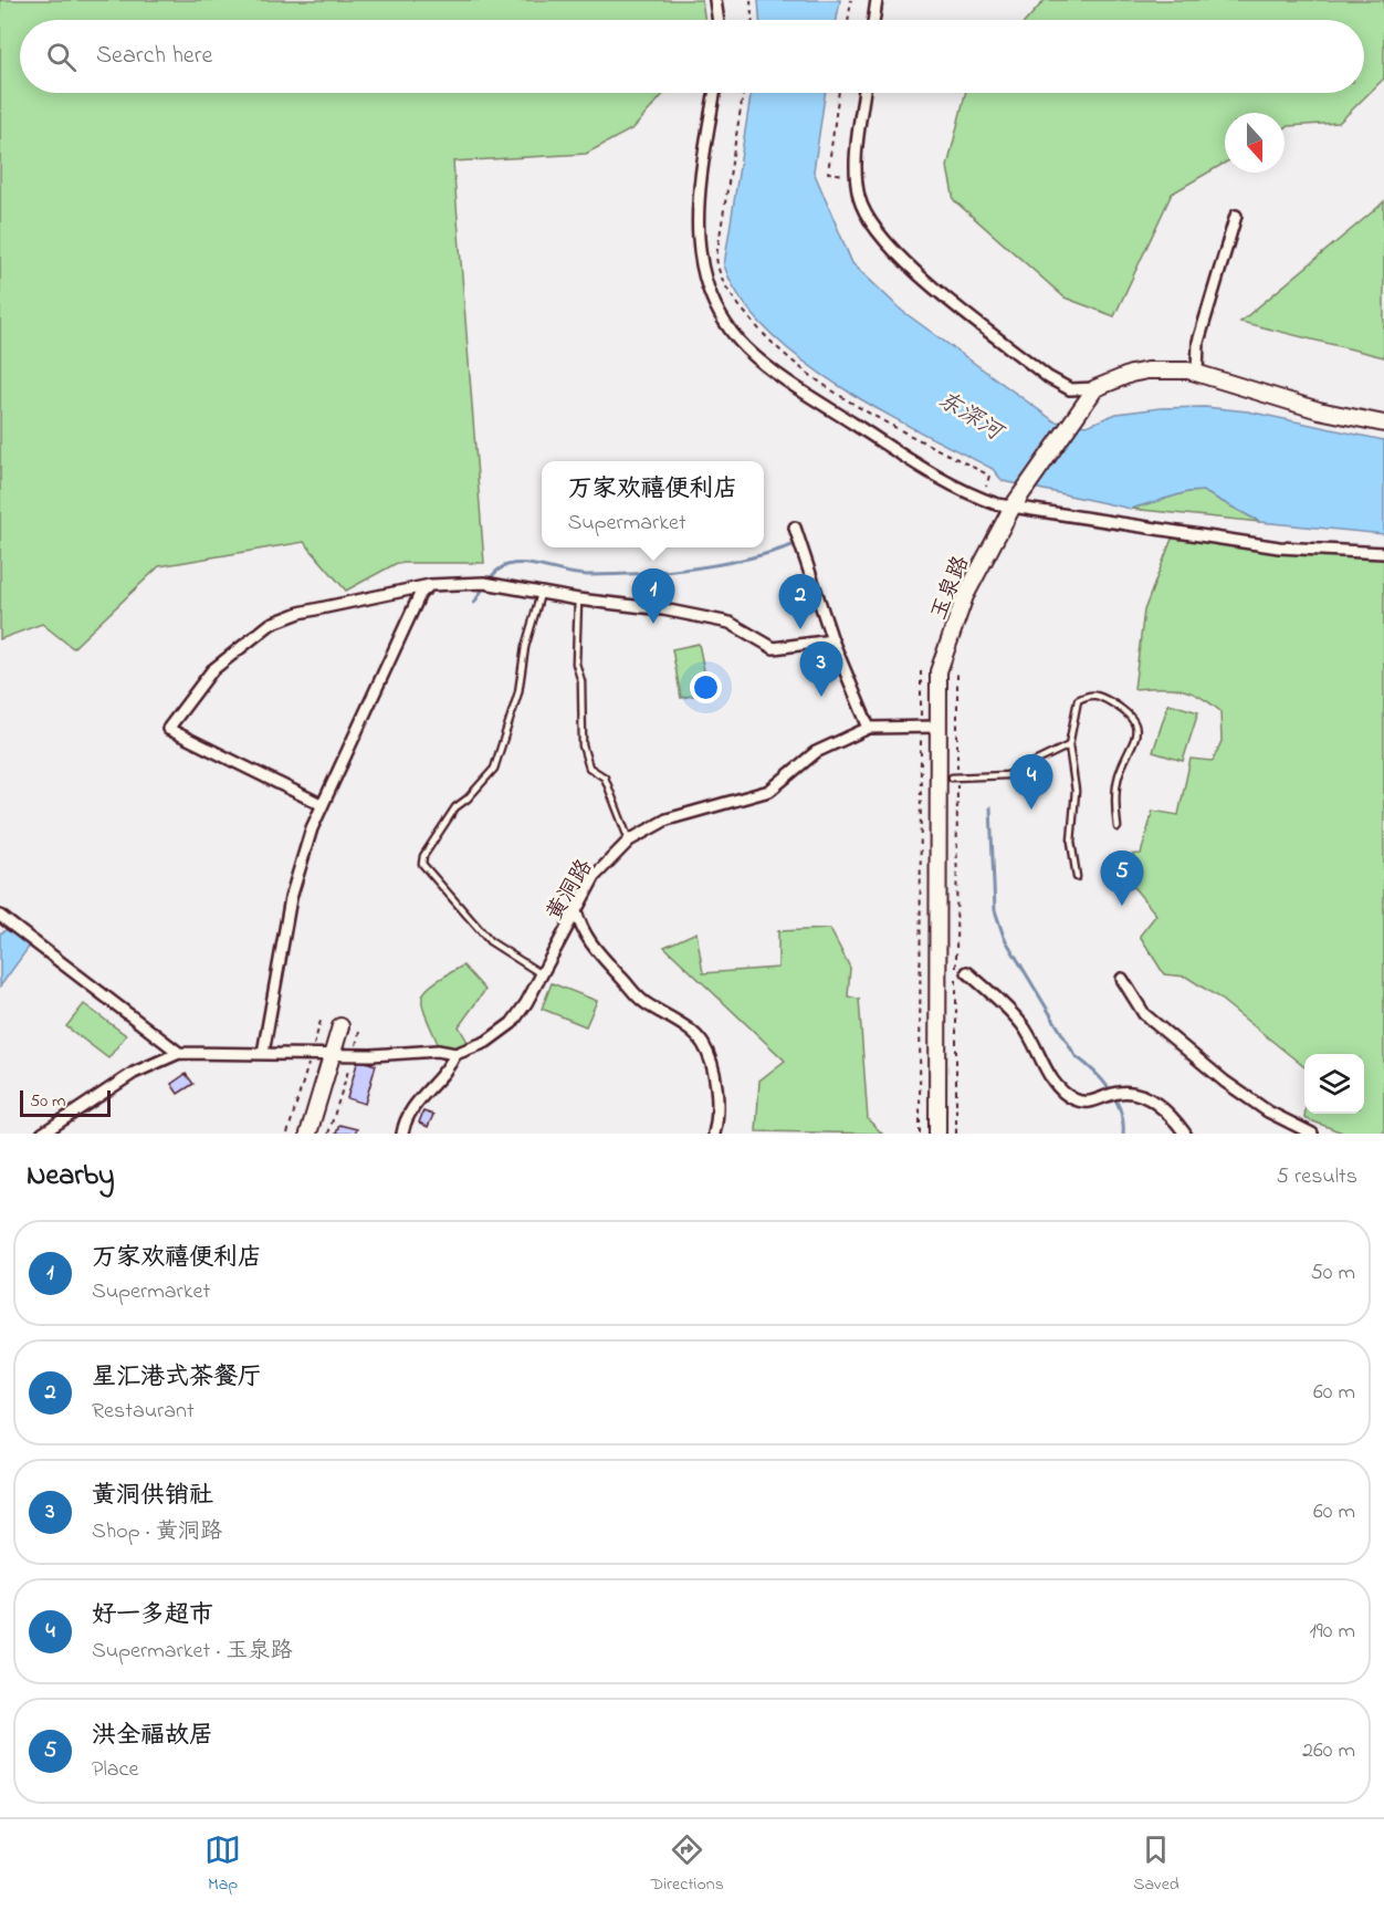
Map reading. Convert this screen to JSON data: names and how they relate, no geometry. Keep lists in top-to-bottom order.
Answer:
{
  "streets": {
    "street": ["玉泉路", "黄洞路"]
  },
  "crossings": [
    ["玉泉路", "黄洞路"]
  ],
  "water": ["东深河"],
  "scale_bar": "50 m",
  "north": "bottom",
  "page": {
    "search": "Search here",
    "popup": ["万家欢禧便利店", "Supermarket"],
    "pins": [
      "1",
      "2",
      "3",
      "4",
      "5"
    ],
    "scale": "50 m",
    "heading": ["Nearby", "5 results"],
    "list": [
      {
        "mark": "1",
        "name": "万家欢禧便利店",
        "note": "Supermarket",
        "value": "50 m"
      },
      {
        "mark": "2",
        "name": "星汇港式茶餐厅",
        "note": "Restaurant",
        "value": "60 m"
      },
      {
        "mark": "3",
        "name": "黄洞供销社",
        "note": "Shop · 黄洞路",
        "value": "60 m"
      },
      {
        "mark": "4",
        "name": "好一多超市",
        "note": "Supermarket · 玉泉路",
        "value": "190 m"
      },
      {
        "mark": "5",
        "name": "洪全福故居",
        "note": "Place",
        "value": "260 m"
      }
    ],
    "nav": ["Map", "Directions", "Saved"]
  }
}
